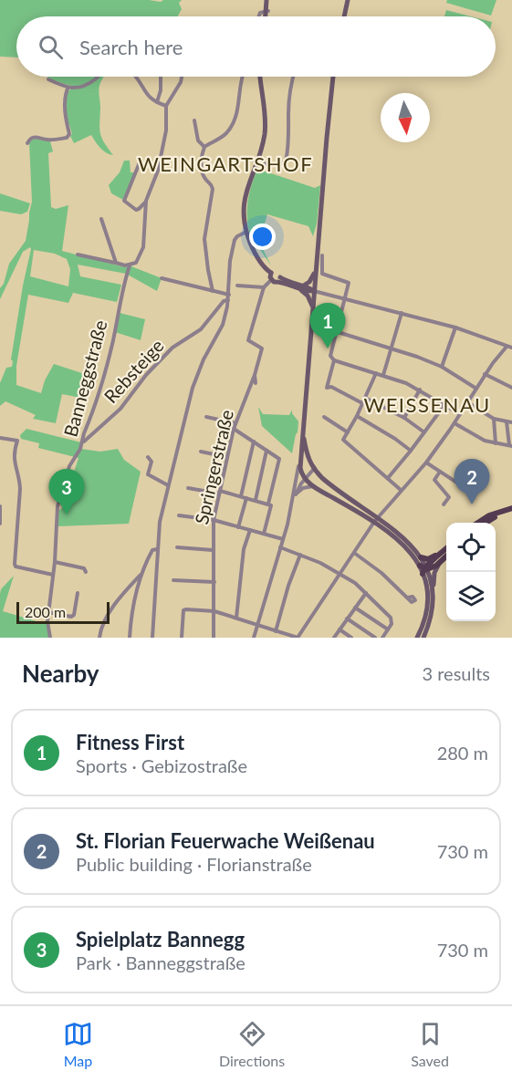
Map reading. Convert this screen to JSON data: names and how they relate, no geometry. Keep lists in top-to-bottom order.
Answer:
{
  "streets": {
    "street": ["Rebsteige", "Banneggstraße", "Springerstraße"]
  },
  "crossings": [
    ["Rebsteige", "Banneggstraße"]
  ],
  "districts": ["WEINGARTSHOF", "WEISSENAU"],
  "scale_bar": "200 m",
  "north": "bottom",
  "page": {
    "search": "Search here",
    "pins": ["1", "2", "3"],
    "scale": "200 m",
    "heading": ["Nearby", "3 results"],
    "list": [
      {
        "mark": "1",
        "name": "Fitness First",
        "note": "Sports · Gebizostraße",
        "value": "280 m"
      },
      {
        "mark": "2",
        "name": "St. Florian Feuerwache Weißenau",
        "note": "Public building · Florianstraße",
        "value": "730 m"
      },
      {
        "mark": "3",
        "name": "Spielplatz Bannegg",
        "note": "Park · Banneggstraße",
        "value": "730 m"
      }
    ],
    "nav": ["Map", "Directions", "Saved"]
  }
}
